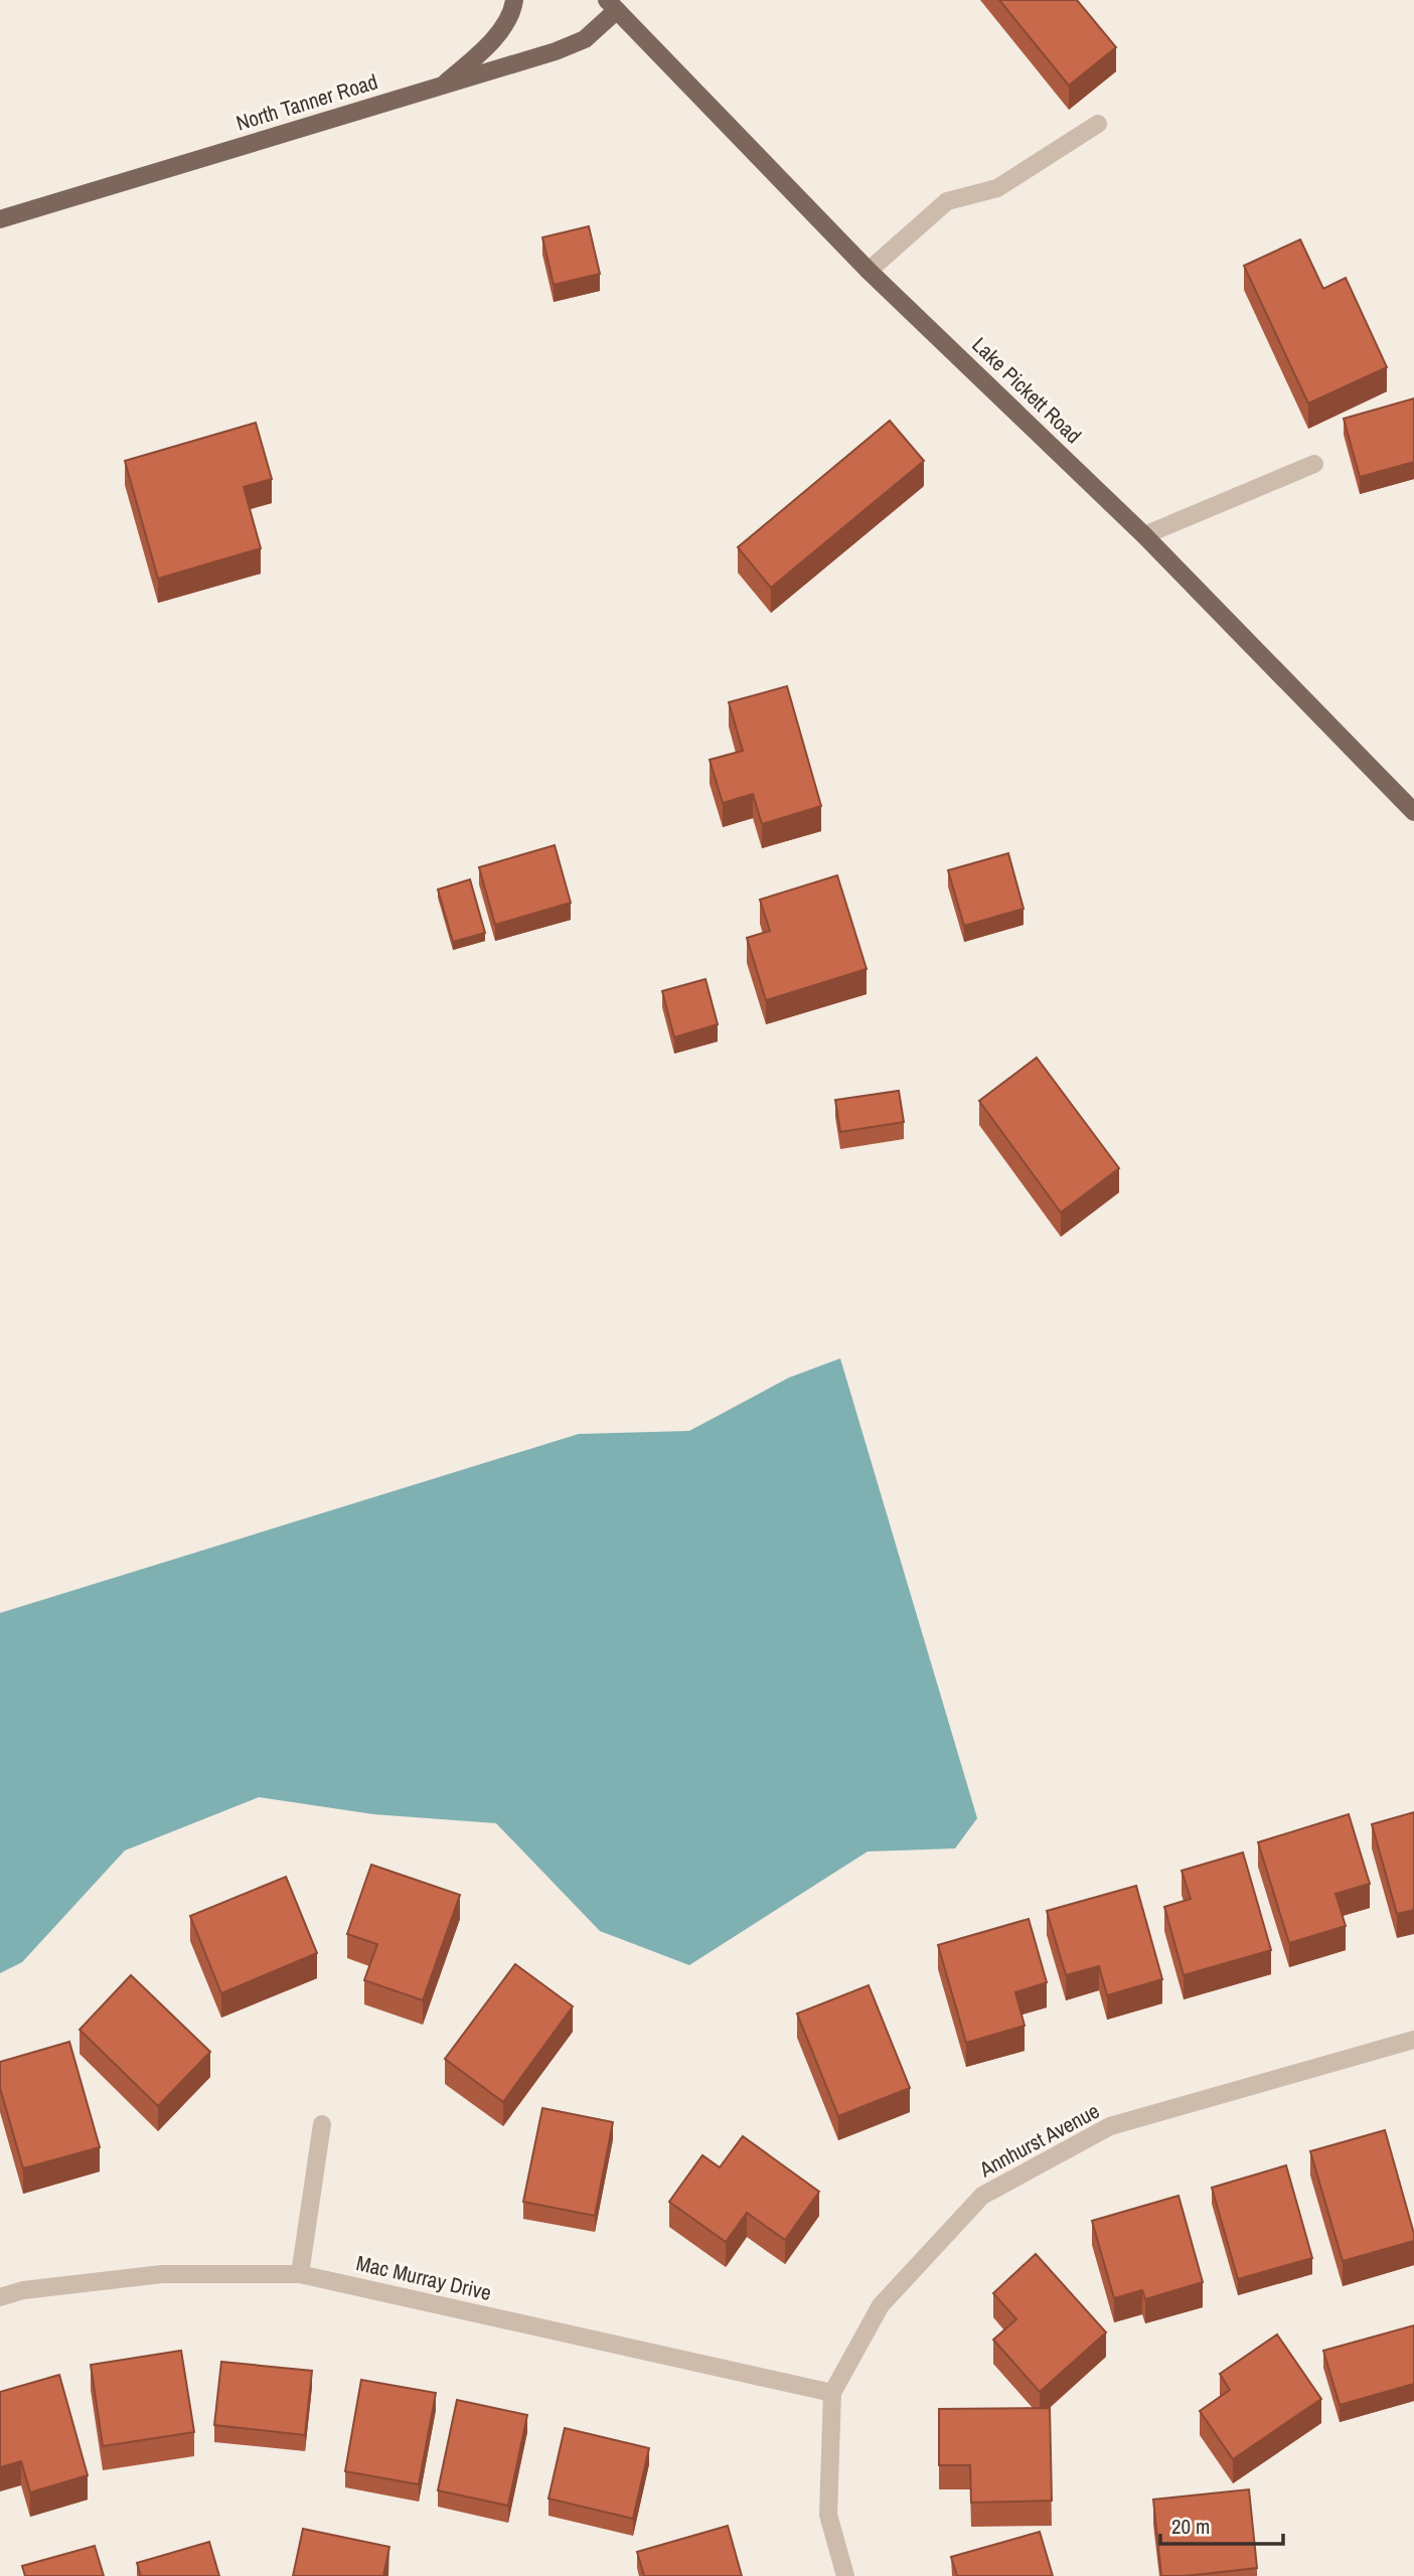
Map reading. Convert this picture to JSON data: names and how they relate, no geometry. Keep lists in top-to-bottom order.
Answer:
{
  "streets": {
    "main road": ["North Tanner Road", "Lake Pickett Road"],
    "street": ["Annhurst Avenue", "Mac Murray Drive"]
  },
  "crossings": [
    ["North Tanner Road", "Lake Pickett Road"],
    ["Annhurst Avenue", "Mac Murray Drive"]
  ],
  "scale_bar": "20 m"
}
